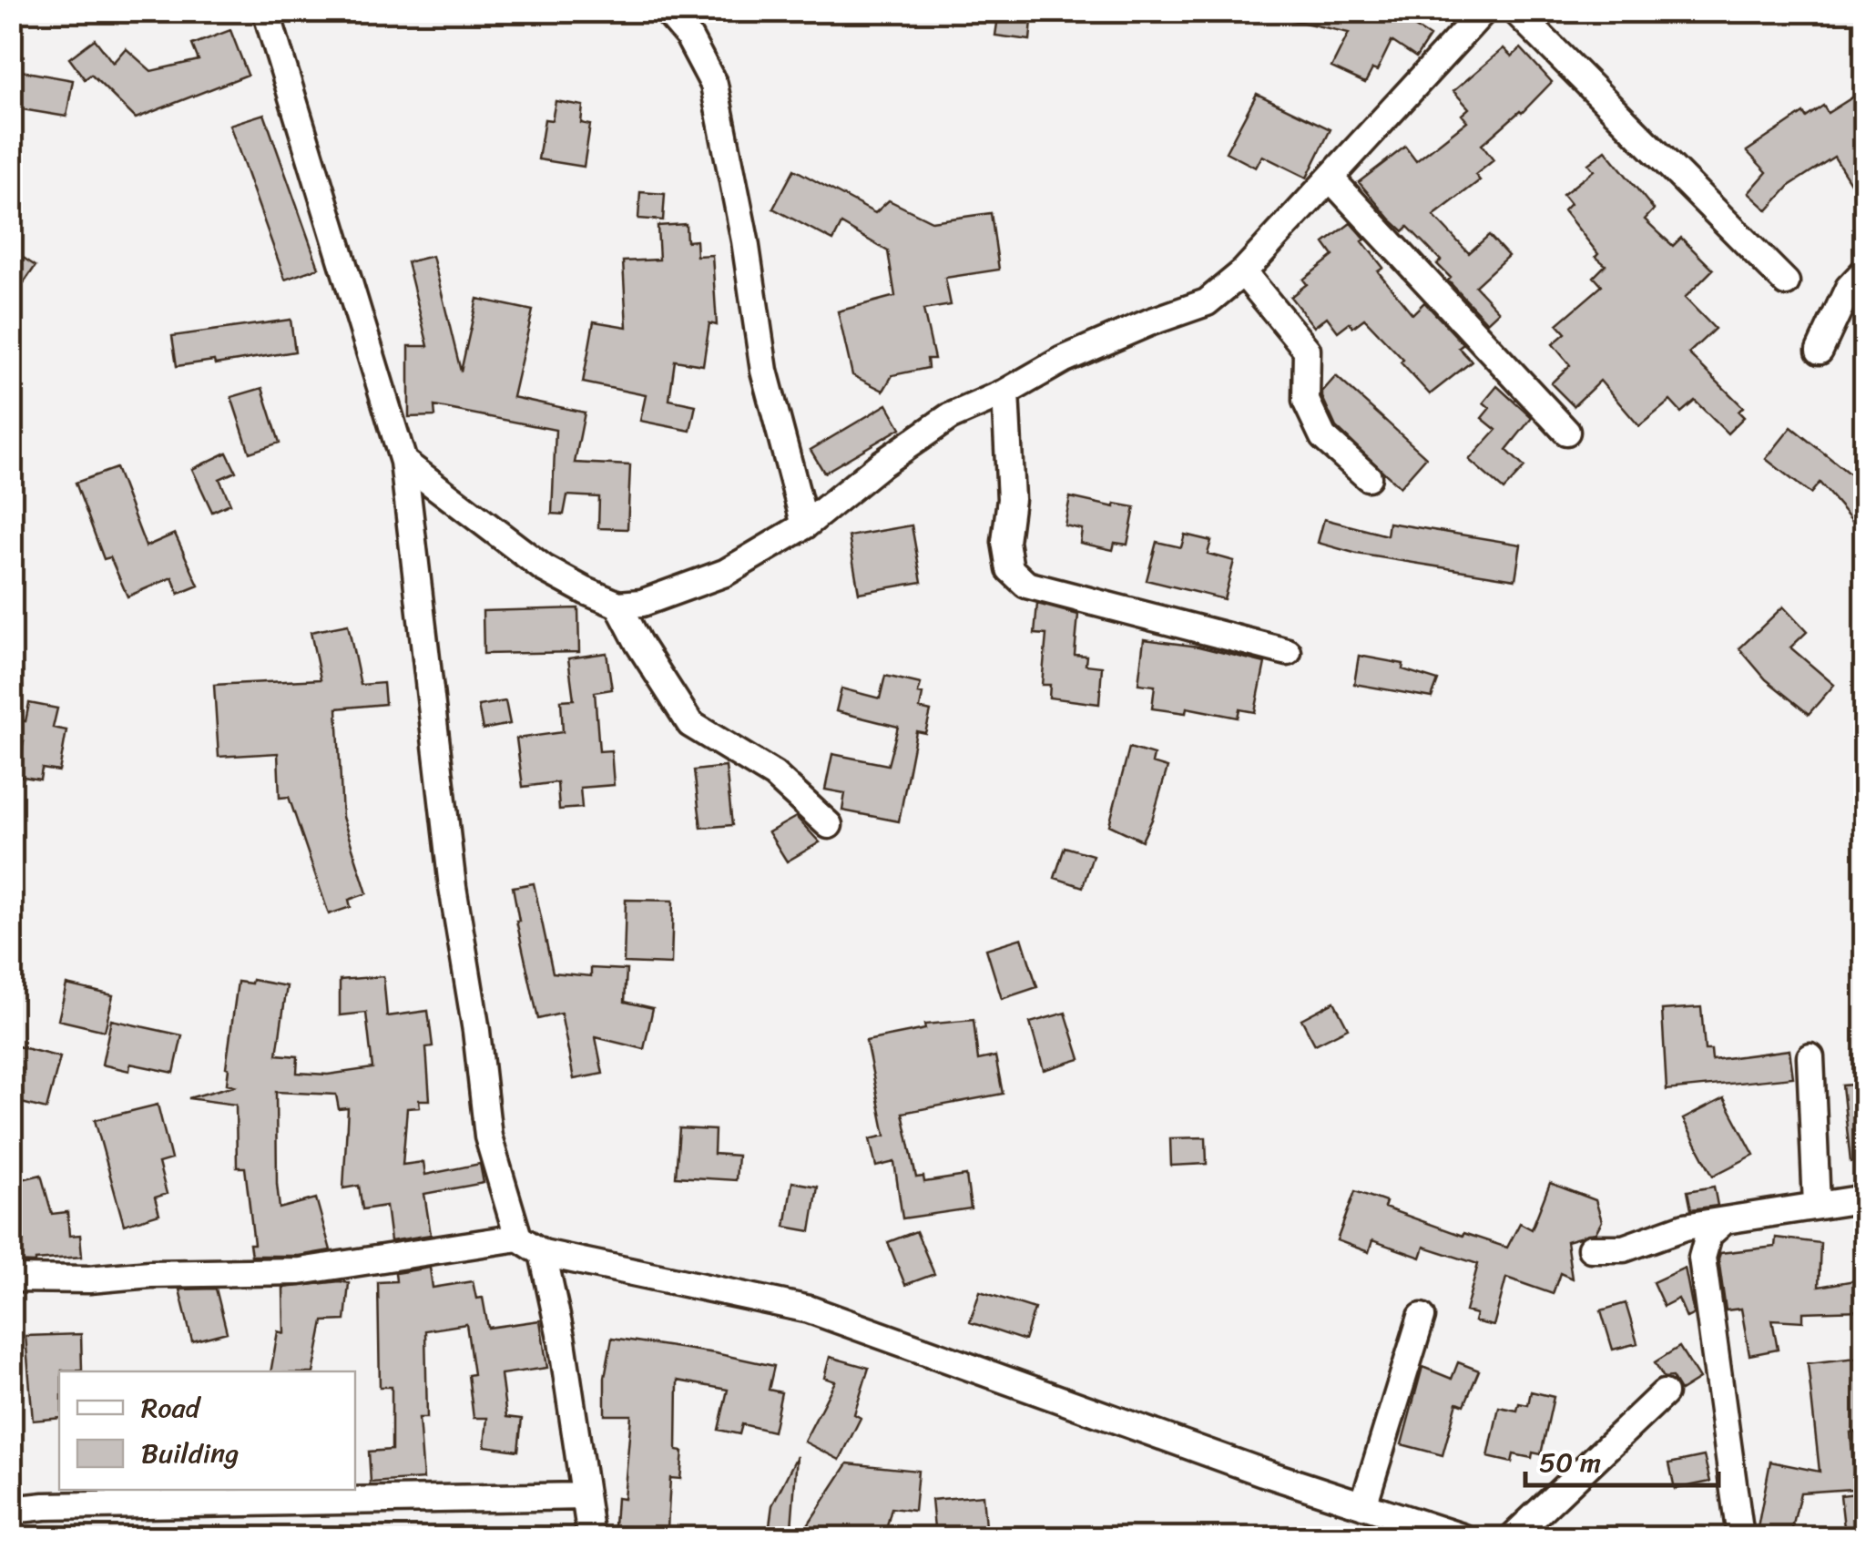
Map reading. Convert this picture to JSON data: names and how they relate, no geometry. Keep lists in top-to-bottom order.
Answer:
{
  "legend": ["Road", "Building"],
  "scale_bar": "50 m"
}
